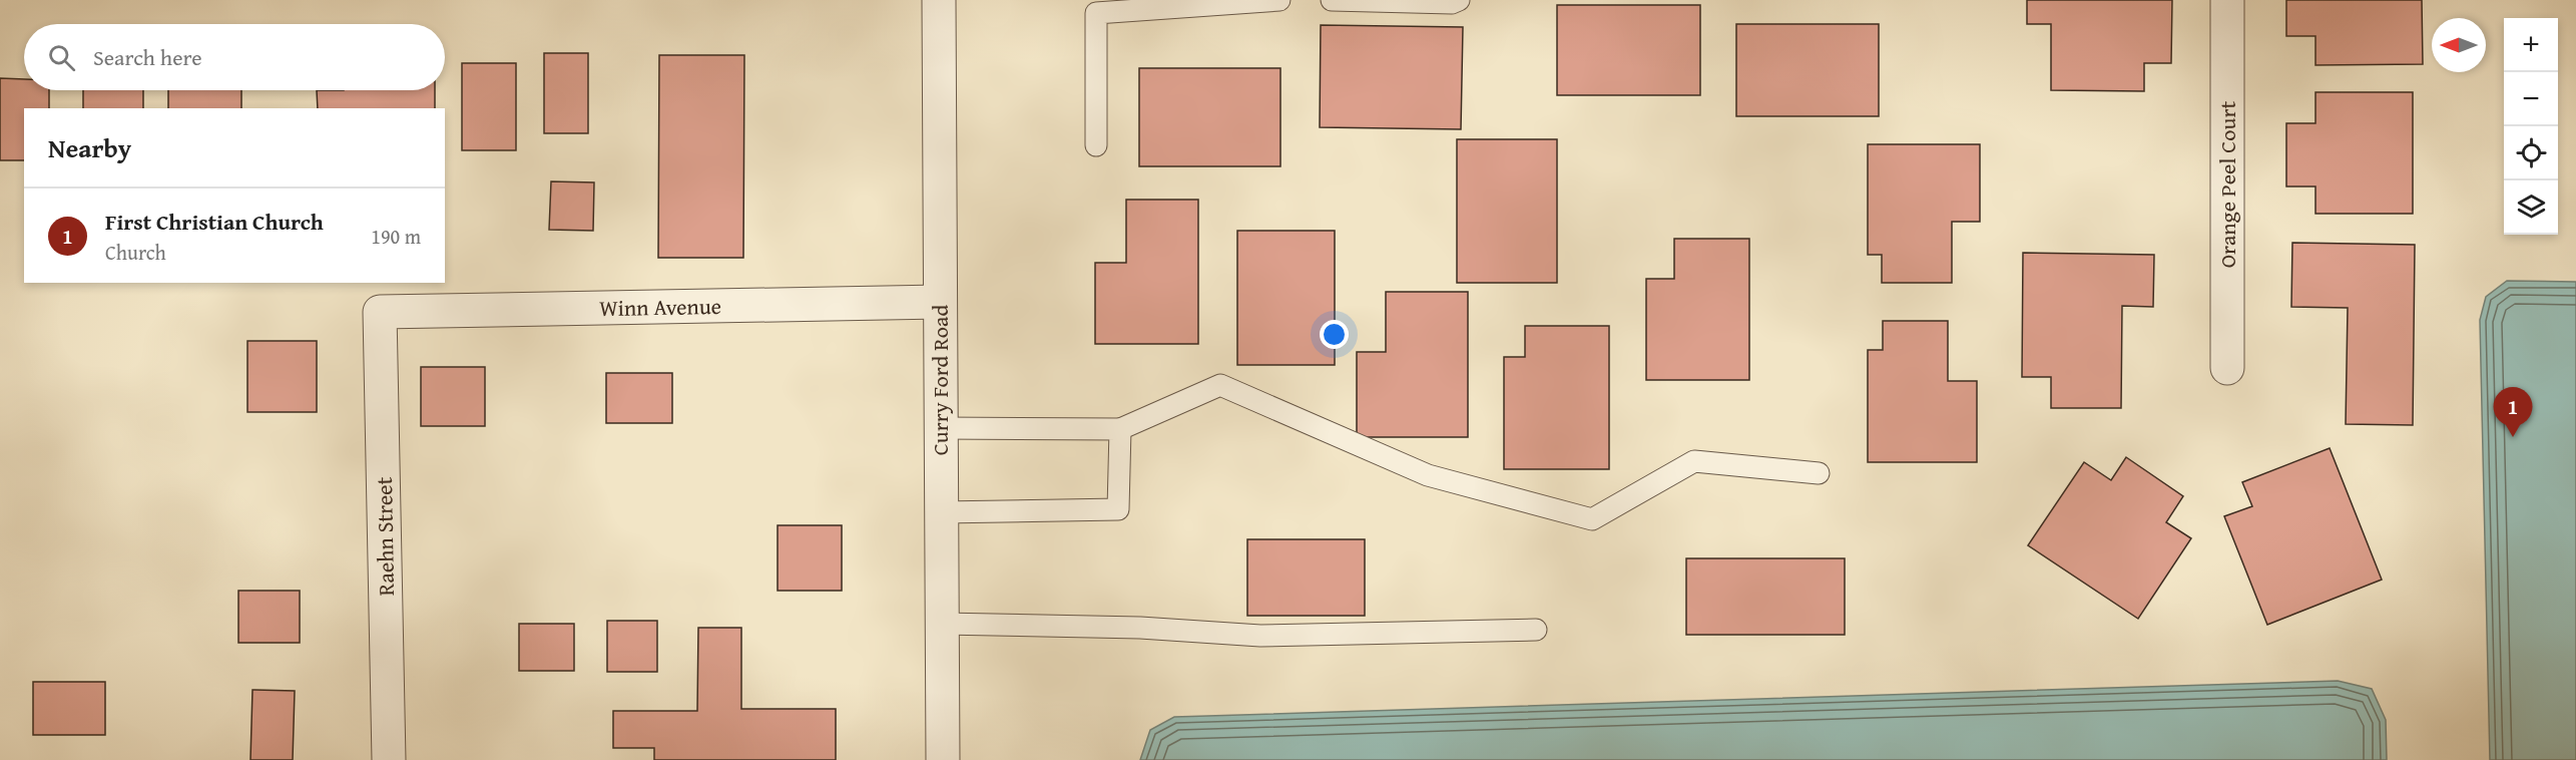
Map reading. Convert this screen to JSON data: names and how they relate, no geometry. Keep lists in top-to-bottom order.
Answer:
{
  "streets": {
    "street": [
      "Orange Peel Court",
      "Winn Avenue",
      "Curry Ford Road",
      "Raehn Street"
    ]
  },
  "crossings": [
    ["Winn Avenue", "Curry Ford Road"],
    ["Winn Avenue", "Raehn Street"]
  ],
  "north": "left",
  "page": {
    "map_buttons": ["+", "−"],
    "search": "Search here",
    "heading": "Nearby",
    "list": [
      {
        "mark": "1",
        "name": "First Christian Church",
        "note": "Church",
        "value": "190 m"
      }
    ],
    "pins": "1"
  }
}
